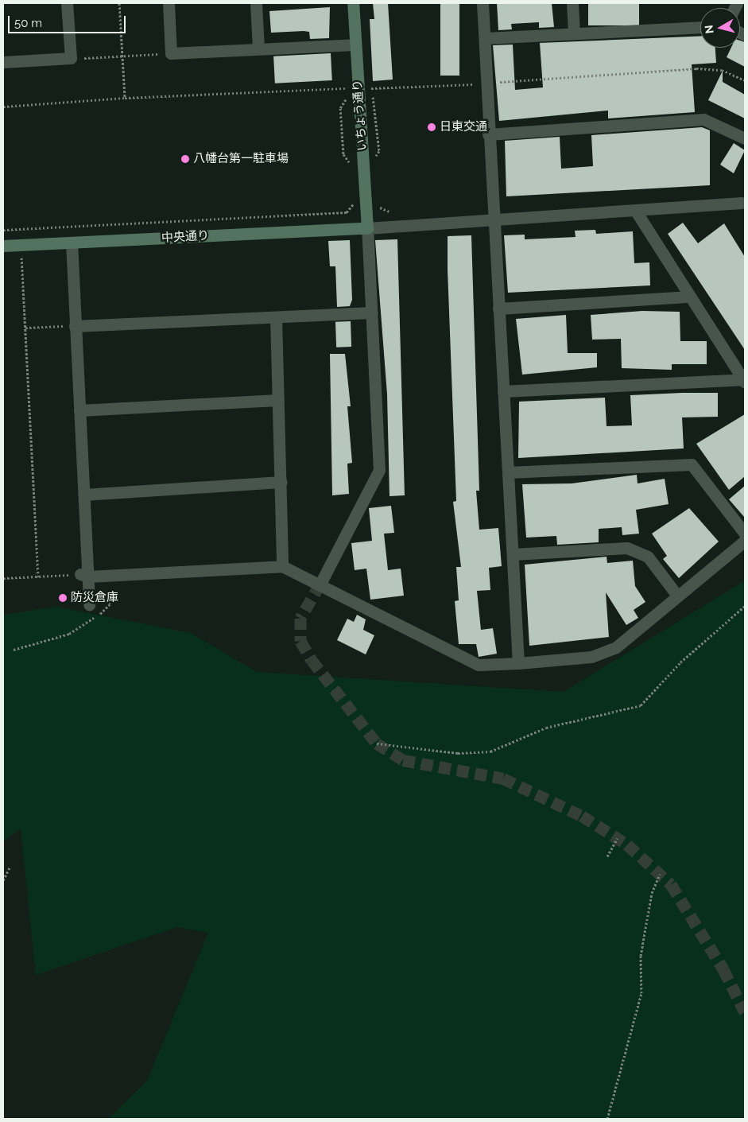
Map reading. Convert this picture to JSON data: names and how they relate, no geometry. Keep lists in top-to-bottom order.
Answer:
{
  "streets": {
    "street": ["いちょう通り", "中央通り"]
  },
  "crossings": [
    ["いちょう通り", "中央通り"]
  ],
  "places": ["日東交通", "八幡台第一駐車場", "防災倉庫"],
  "scale_bar": "50 m",
  "north": "left"
}
